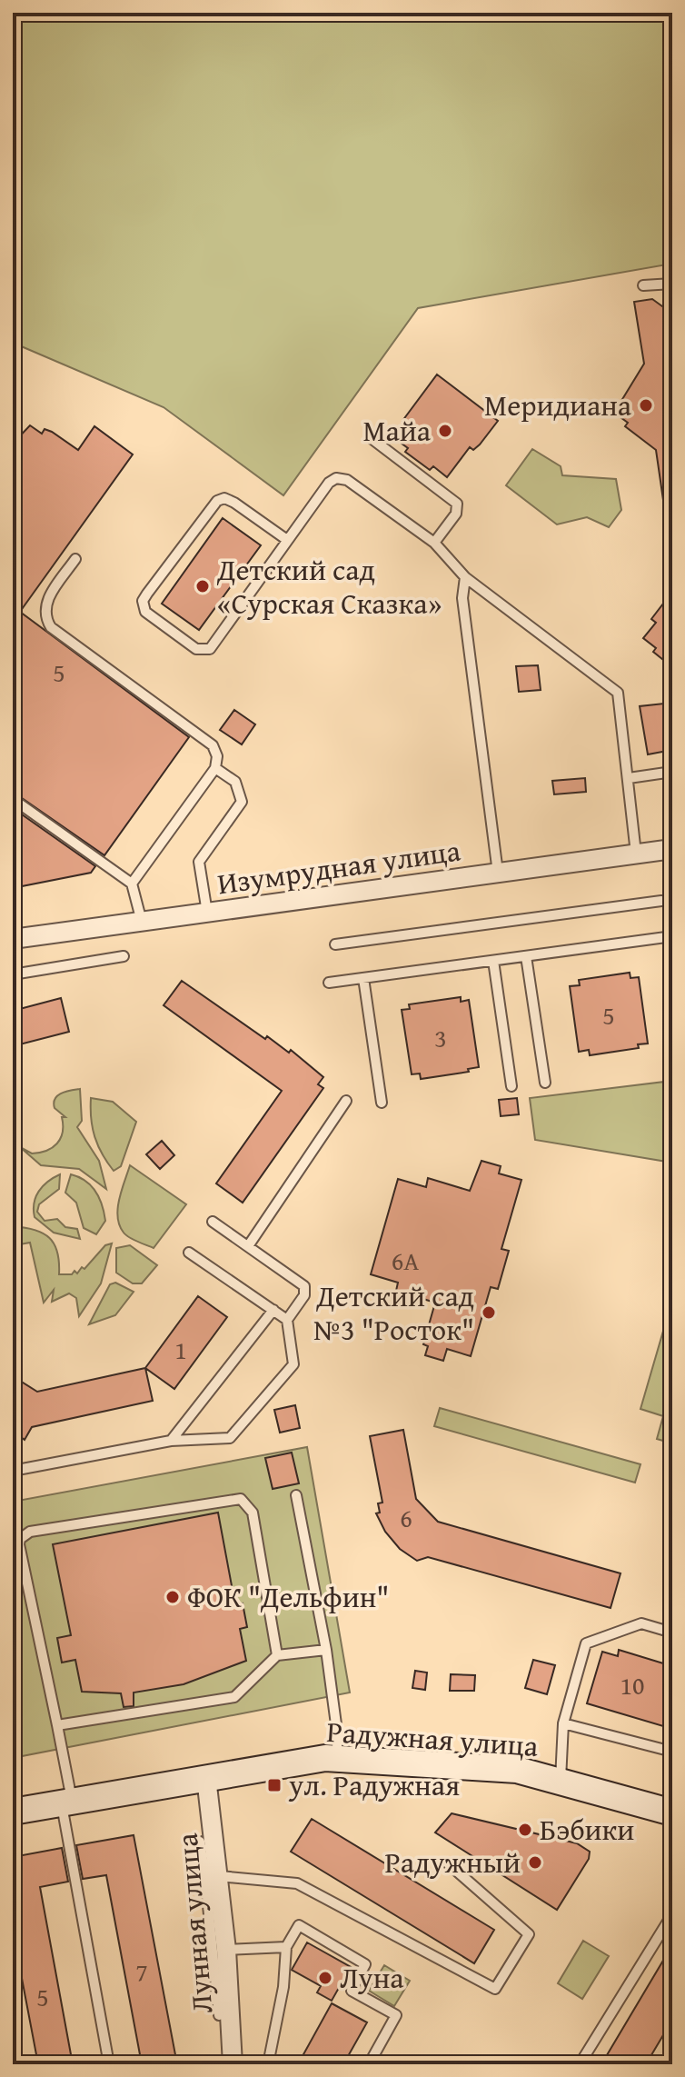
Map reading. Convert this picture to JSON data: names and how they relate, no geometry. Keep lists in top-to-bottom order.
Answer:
{
  "streets": {
    "main road": ["Радужная улица"],
    "street": ["Изумрудная улица", "Лунная улица"]
  },
  "crossings": [
    ["Радужная улица", "Лунная улица"]
  ],
  "places": {
    "other": [
      "Меридиана",
      "Майа",
      "Детский сад «Сурская Сказка»",
      "Детский сад №3 \"Росток\"",
      "ФОК \"Дельфин\"",
      "Бэбики",
      "Радужный",
      "Луна"
    ],
    "transit": ["ул. Радужная"]
  },
  "house_numbers": [
    "5",
    "5",
    "3",
    "6А",
    "1",
    "6",
    "10",
    "7",
    "5"
  ]
}
